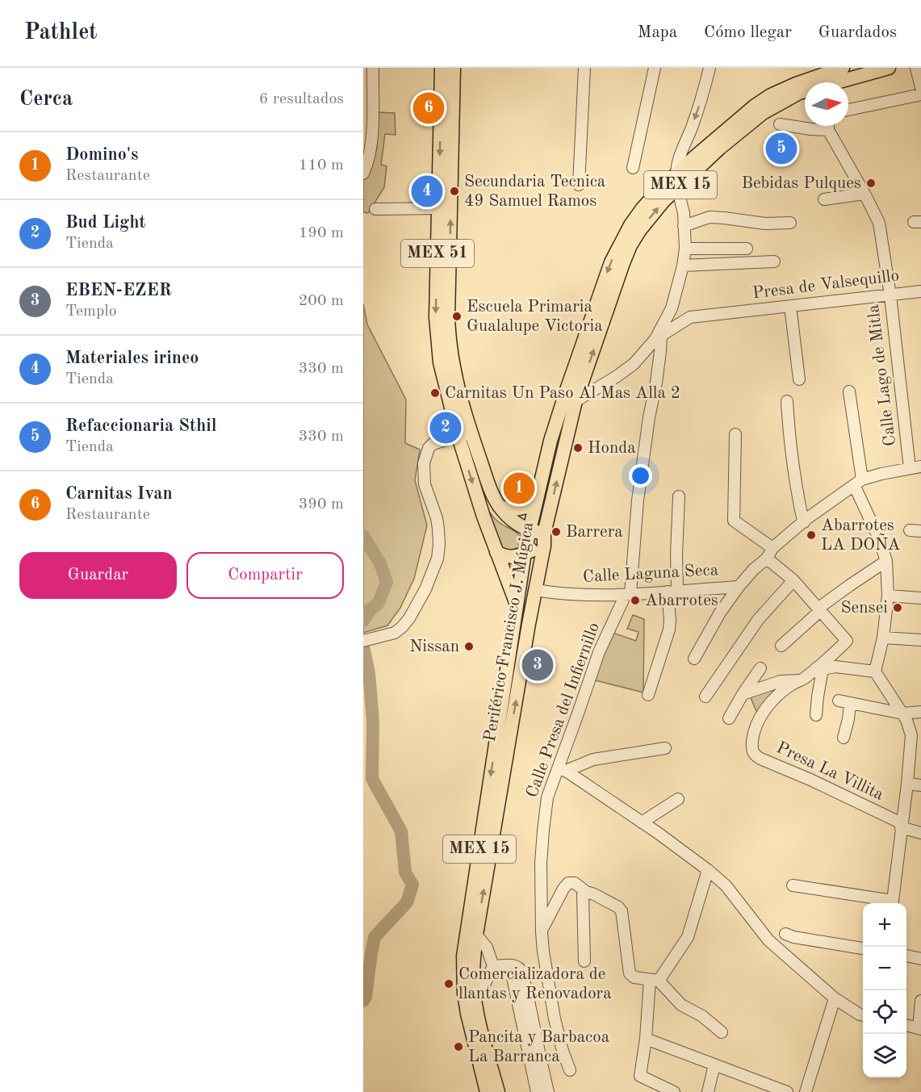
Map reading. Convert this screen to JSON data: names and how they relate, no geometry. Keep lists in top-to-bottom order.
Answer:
{
  "streets": {
    "main road": ["MEX 15", "MEX 51", "Periférico Francisco J. Múgica"],
    "street": [
      "Presa de Valsequillo",
      "Calle Lago de Mitla",
      "Calle Laguna Seca",
      "Calle Presa del Infiernillo",
      "Presa La Villita"
    ]
  },
  "crossings": [
    ["MEX 51", "Periférico Francisco J. Múgica"],
    ["Presa de Valsequillo", "Calle Lago de Mitla"],
    ["Presa de Valsequillo", "Calle Presa del Infiernillo"],
    ["Calle Laguna Seca", "Periférico Francisco J. Múgica"],
    ["Calle Laguna Seca", "Calle Presa del Infiernillo"],
    ["Periférico Francisco J. Múgica", "Calle Presa del Infiernillo"]
  ],
  "places": [
    "Bebidas Pulques",
    "Secundaria Tecnica 49 Samuel Ramos",
    "Escuela Primaria Gualalupe Victoria",
    "Carnitas Un Paso Al Mas Alla 2",
    "Honda",
    "Barrera",
    "Abarrotes LA DOÑA",
    "Abarrotes",
    "Sensei",
    "Nissan",
    "Comercializadora de llantas y Renovadora",
    "Pancita y Barbacoa La Barranca"
  ],
  "north": "right",
  "page": {
    "header": "Pathlet",
    "nav": ["Mapa", "Cómo llegar", "Guardados"],
    "heading": ["Cerca", "6 resultados"],
    "pins": [
      "6",
      "5",
      "4",
      "2",
      "1",
      "3"
    ],
    "list": [
      {
        "mark": "1",
        "name": "Domino's",
        "note": "Restaurante",
        "value": "110 m"
      },
      {
        "mark": "2",
        "name": "Bud Light",
        "note": "Tienda",
        "value": "190 m"
      },
      {
        "mark": "3",
        "name": "EBEN-EZER",
        "note": "Templo",
        "value": "200 m"
      },
      {
        "mark": "4",
        "name": "Materiales irineo",
        "note": "Tienda",
        "value": "330 m"
      },
      {
        "mark": "5",
        "name": "Refaccionaria Sthil",
        "note": "Tienda",
        "value": "330 m"
      },
      {
        "mark": "6",
        "name": "Carnitas Ivan",
        "note": "Restaurante",
        "value": "390 m"
      }
    ],
    "buttons": ["Guardar", "Compartir"],
    "map_buttons": ["+", "−"]
  }
}
